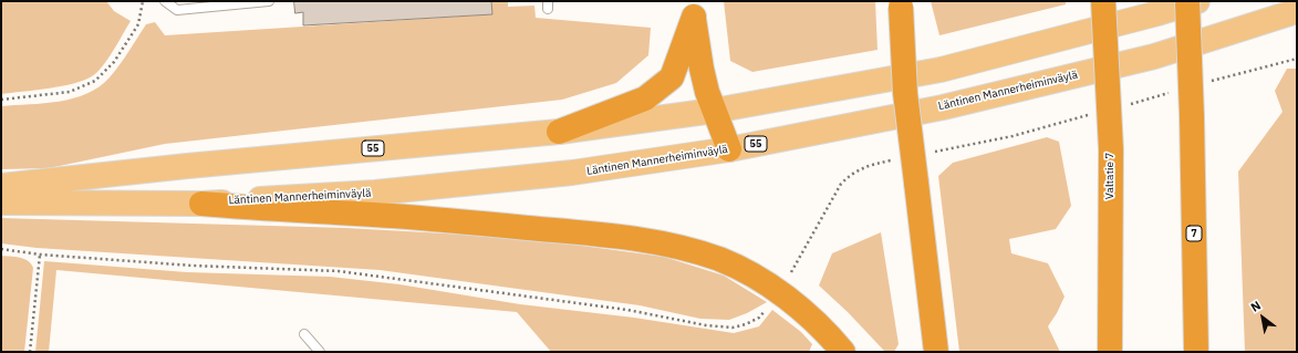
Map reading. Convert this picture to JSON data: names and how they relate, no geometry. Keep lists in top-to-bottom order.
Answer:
{
  "streets": {
    "highway": ["Valtatie 7", "7"],
    "main road": ["Läntinen Mannerheiminväylä", "55"]
  },
  "north": "top left"
}
